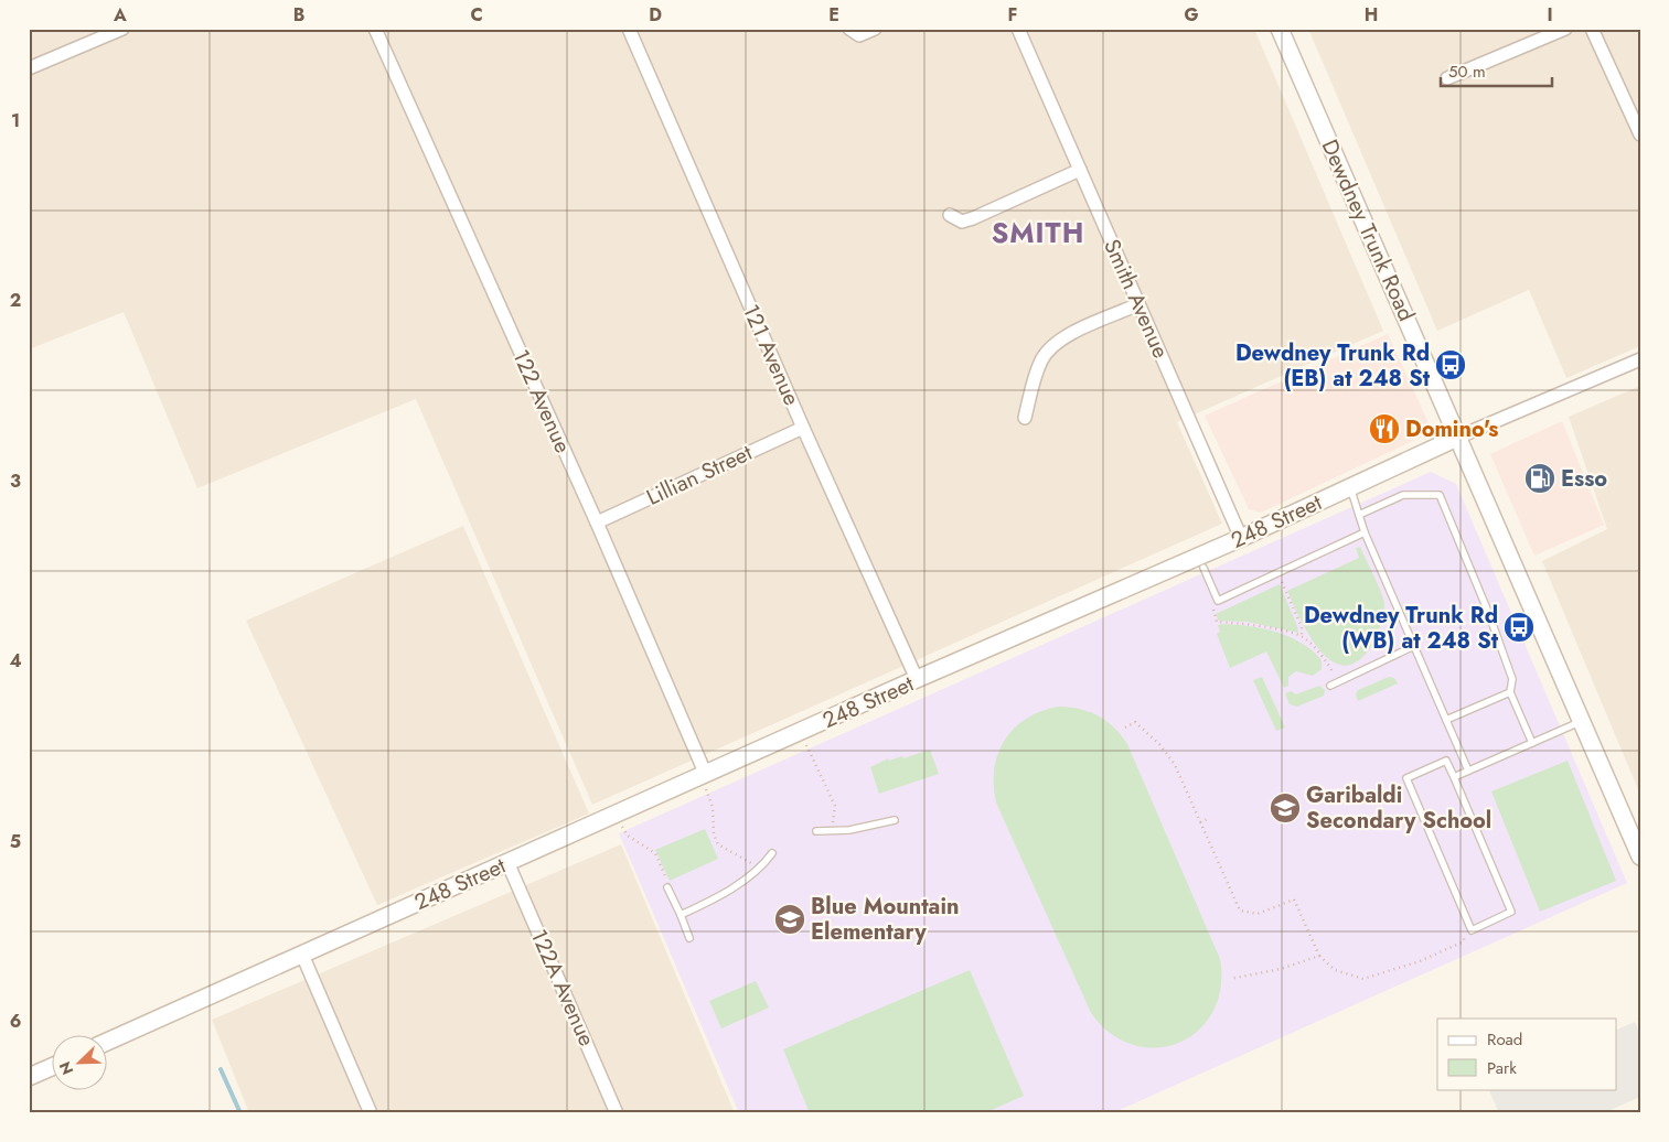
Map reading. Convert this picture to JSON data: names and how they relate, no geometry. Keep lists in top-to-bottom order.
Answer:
{
  "streets": {
    "street": [
      "Dewdney Trunk Road",
      "Smith Avenue",
      "121 Avenue",
      "122 Avenue",
      "Lillian Street",
      "248 Street",
      "122A Avenue"
    ]
  },
  "crossings": [
    ["Dewdney Trunk Road", "248 Street"],
    ["Smith Avenue", "248 Street"],
    ["121 Avenue", "Lillian Street"],
    ["121 Avenue", "248 Street"],
    ["122 Avenue", "Lillian Street"],
    ["122 Avenue", "248 Street"],
    ["248 Street", "122A Avenue"]
  ],
  "districts": ["SMITH"],
  "places": {
    "bus stop": ["Dewdney Trunk Rd (EB) at 248 St", "Dewdney Trunk Rd (WB) at 248 St"],
    "restaurant": ["Domino's"],
    "fuel station": ["Esso"],
    "school or university": ["Garibaldi Secondary School", "Blue Mountain Elementary"]
  },
  "legend": ["Road", "Park"],
  "scale_bar": "50 m",
  "north": "bottom left",
  "grid": {
    "columns": [
      "A",
      "B",
      "C",
      "D",
      "E",
      "F",
      "G",
      "H",
      "I"
    ],
    "rows": [
      "1",
      "2",
      "3",
      "4",
      "5",
      "6"
    ]
  }
}
